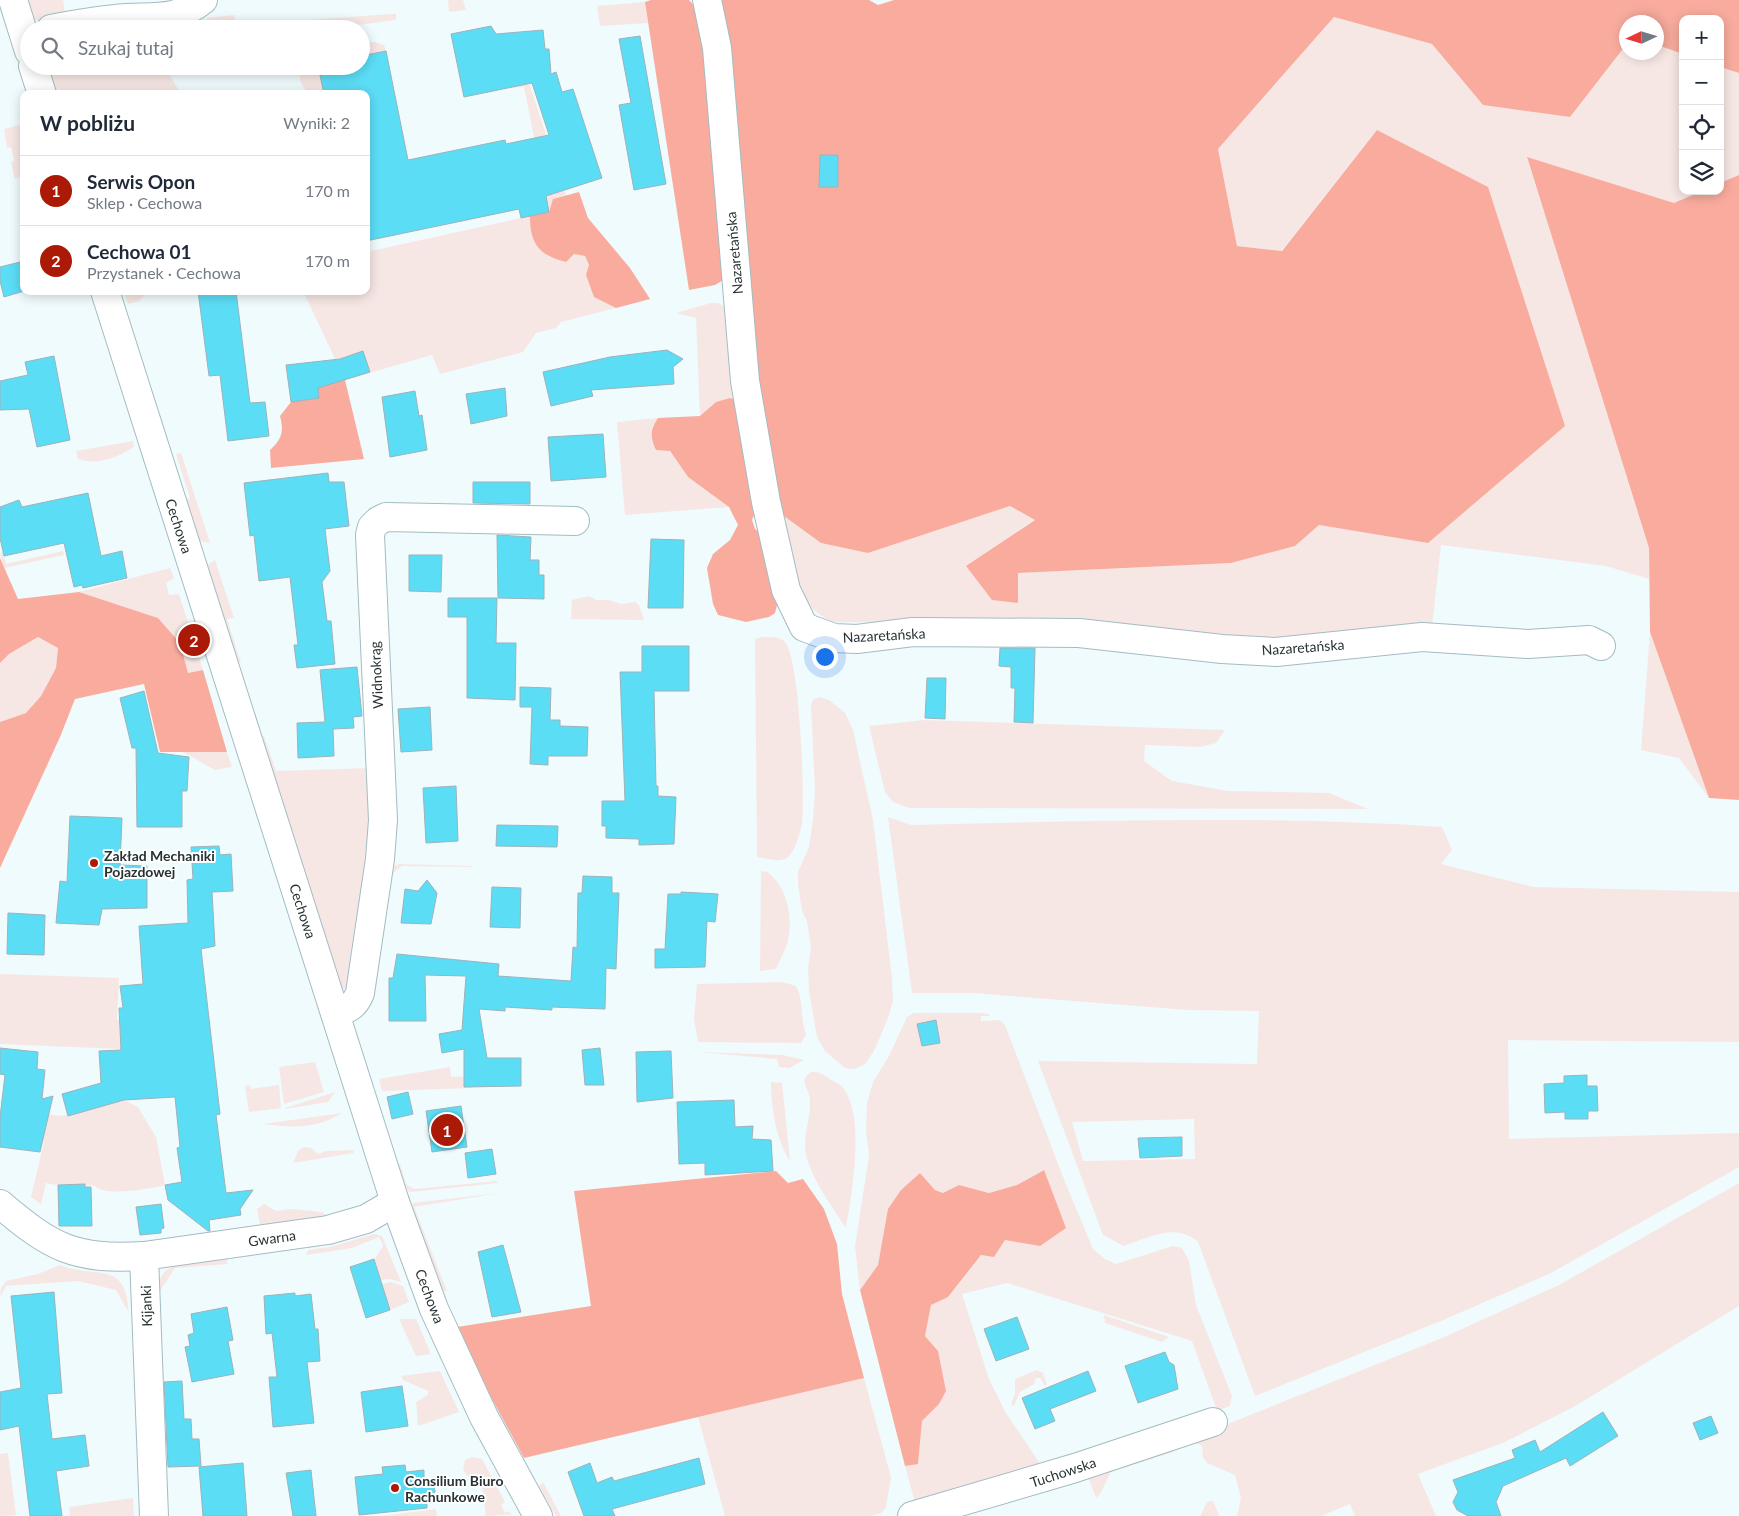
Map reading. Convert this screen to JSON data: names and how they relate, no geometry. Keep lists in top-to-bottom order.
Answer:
{
  "streets": {
    "street": [
      "Nazaretańska",
      "Cechowa",
      "Widnokrąg",
      "Gwarna",
      "Kijanki",
      "Tuchowska"
    ]
  },
  "crossings": [
    ["Cechowa", "Widnokrąg"],
    ["Cechowa", "Gwarna"],
    ["Gwarna", "Kijanki"]
  ],
  "places": ["Zakład Mechaniki Pojazdowej", "Consilium Biuro Rachunkowe"],
  "north": "left",
  "page": {
    "map_buttons": ["+", "−"],
    "search": "Szukaj tutaj",
    "heading": ["W pobliżu", "Wyniki: 2"],
    "list": [
      {
        "mark": "1",
        "name": "Serwis Opon",
        "note": "Sklep · Cechowa",
        "value": "170 m"
      },
      {
        "mark": "2",
        "name": "Cechowa 01",
        "note": "Przystanek · Cechowa",
        "value": "170 m"
      }
    ],
    "pins": ["2", "1"]
  }
}
